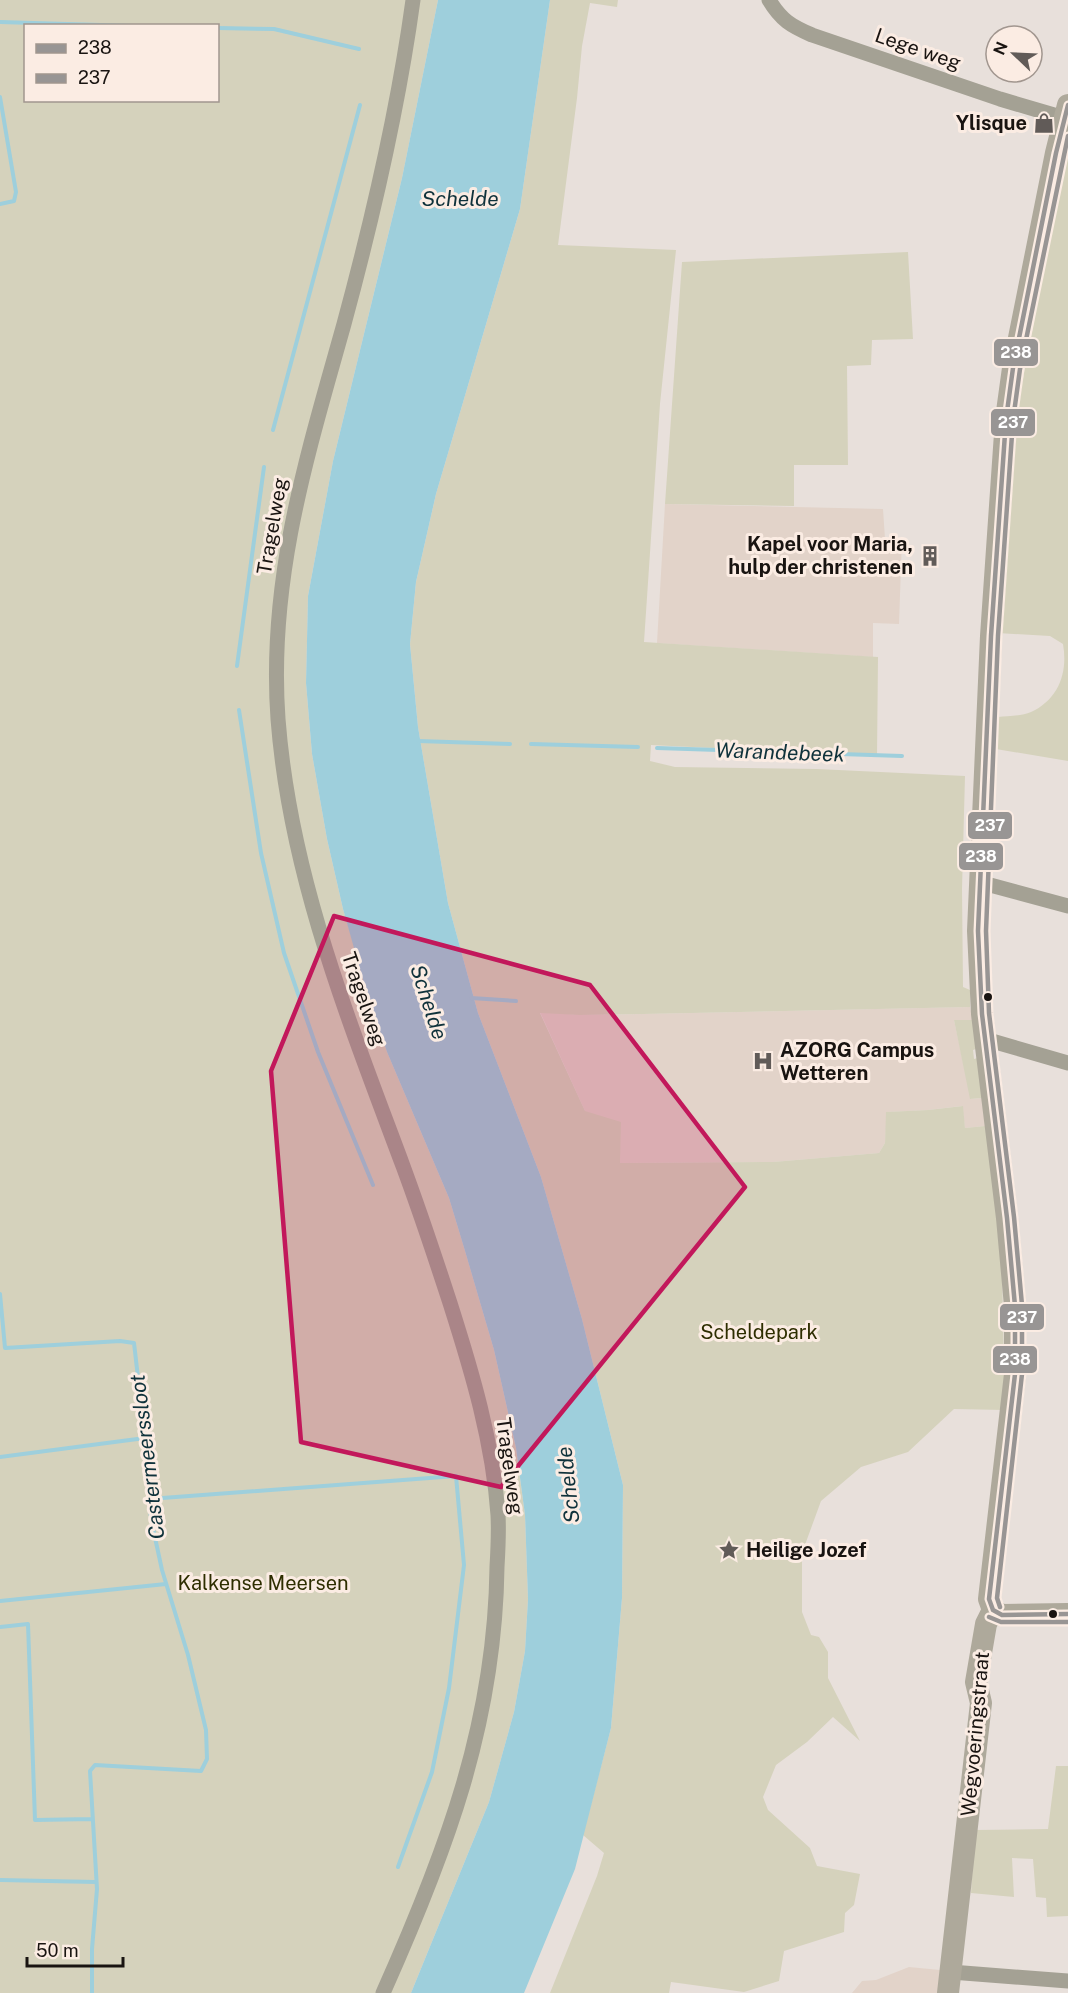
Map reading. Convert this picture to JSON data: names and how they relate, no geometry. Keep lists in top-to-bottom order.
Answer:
{
  "streets": {
    "main road": ["Wegvoeringstraat"],
    "street": ["Lege weg", "Tragelweg"]
  },
  "crossings": [
    ["Lege weg", "Wegvoeringstraat"]
  ],
  "water": ["Schelde", "Warandebeek", "Castermeerssloot"],
  "parks": ["Scheldepark", "Kalkense Meersen"],
  "places": {
    "shop": ["Ylisque"],
    "building": ["Kapel voor Maria, hulp der christenen"],
    "hospital": ["AZORG Campus Wetteren"],
    "place": ["Heilige Jozef"]
  },
  "lines": ["transit line 238", "transit line 237"],
  "legend": ["238", "237"],
  "scale_bar": "50 m",
  "north": "top left"
}
